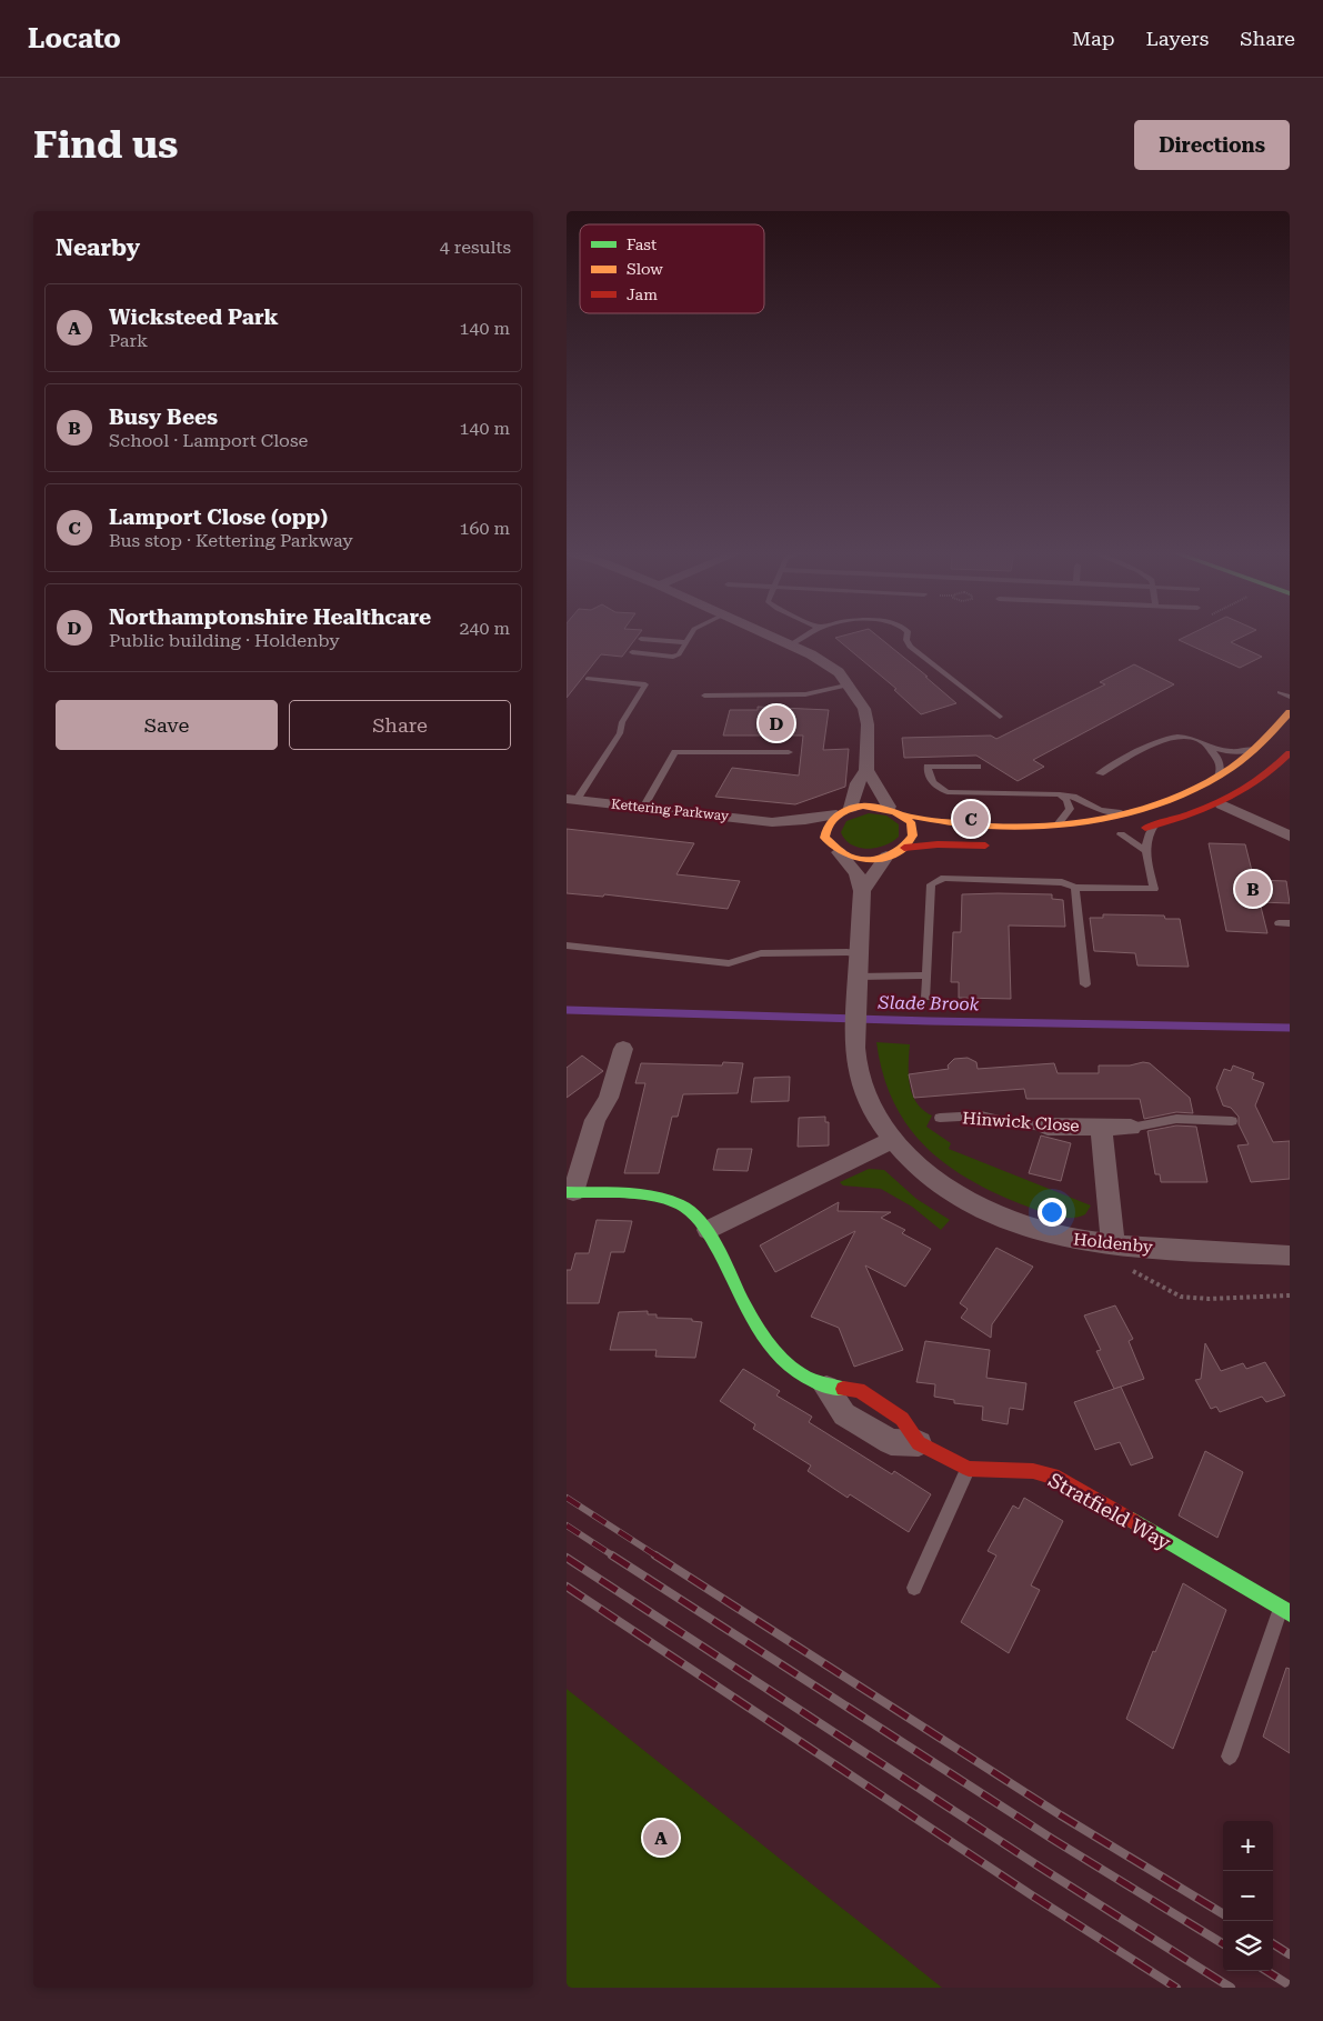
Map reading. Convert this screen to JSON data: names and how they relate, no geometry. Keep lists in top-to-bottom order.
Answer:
{
  "streets": {
    "street": [
      "Kettering Parkway",
      "Hinwick Close",
      "Holdenby",
      "Stratfield Way"
    ]
  },
  "crossings": [
    ["Kettering Parkway", "Holdenby"],
    ["Hinwick Close", "Holdenby"]
  ],
  "water": ["Slade Brook"],
  "legend": ["Fast", "Slow", "Jam"],
  "page": {
    "header": "Locato",
    "nav": ["Map", "Layers", "Share"],
    "buttons": [
      "Directions",
      ["Save", "Share"]
    ],
    "title": "Find us",
    "heading": ["Nearby", "4 results"],
    "list": [
      {
        "mark": "A",
        "name": "Wicksteed Park",
        "note": "Park",
        "value": "140 m"
      },
      {
        "mark": "B",
        "name": "Busy Bees",
        "note": "School · Lamport Close",
        "value": "140 m"
      },
      {
        "mark": "C",
        "name": "Lamport Close (opp)",
        "note": "Bus stop · Kettering Parkway",
        "value": "160 m"
      },
      {
        "mark": "D",
        "name": "Northamptonshire Healthcare",
        "note": "Public building · Holdenby",
        "value": "240 m"
      }
    ],
    "pins": [
      "D",
      "C",
      "B",
      "A"
    ],
    "map_buttons": ["+", "−"]
  }
}
